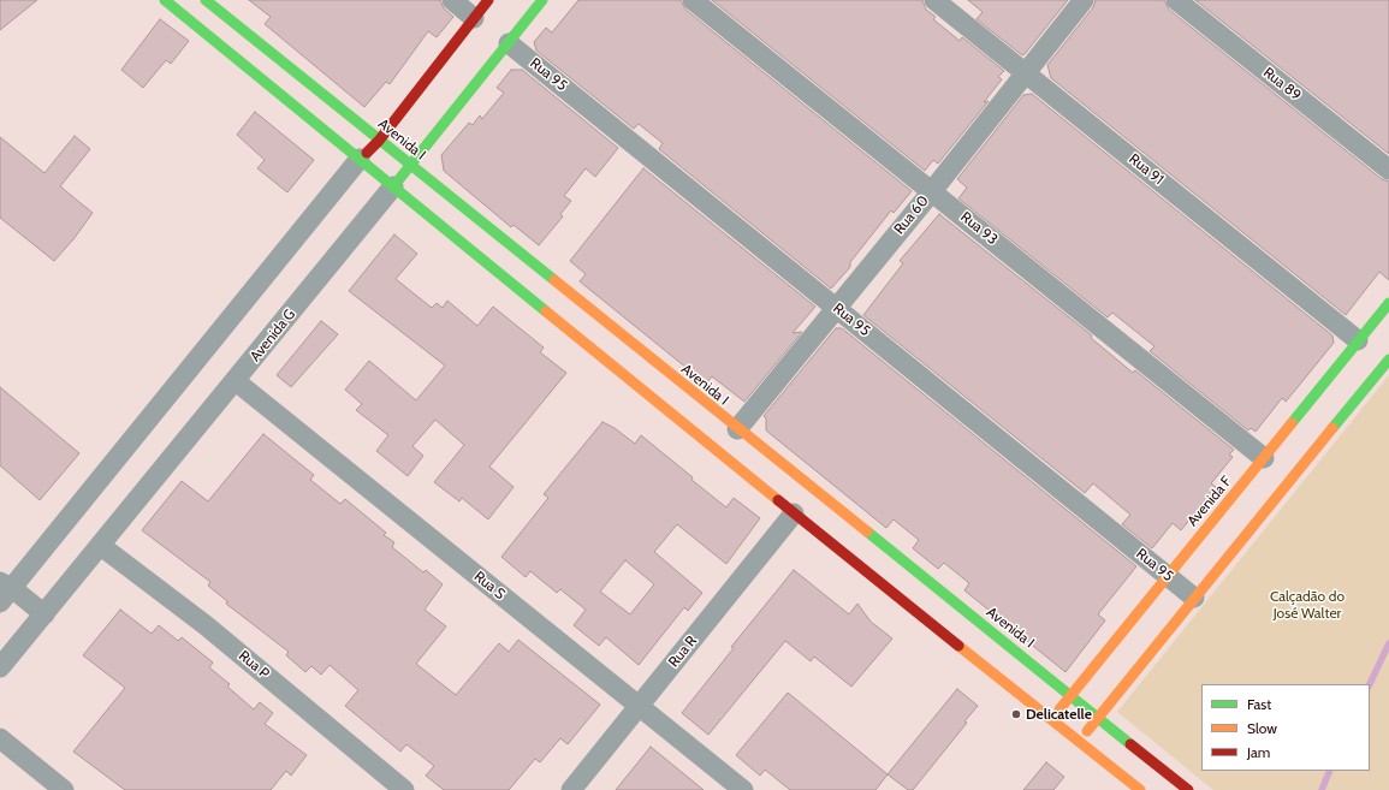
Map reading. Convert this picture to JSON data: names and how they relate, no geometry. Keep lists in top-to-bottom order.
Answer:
{
  "streets": {
    "street": [
      "Rua 95",
      "Rua 89",
      "Avenida I",
      "Rua 91",
      "Rua 60",
      "Rua 93",
      "Avenida G",
      "Avenida F",
      "Rua S",
      "Rua R",
      "Rua P"
    ]
  },
  "crossings": [
    ["Rua 95", "Rua 60"],
    ["Rua 95", "Avenida G"],
    ["Rua 95", "Avenida F"],
    ["Avenida I", "Rua 60"],
    ["Avenida I", "Avenida G"],
    ["Avenida I", "Avenida F"],
    ["Rua 91", "Rua 60"],
    ["Rua 91", "Avenida F"],
    ["Rua 60", "Rua 93"],
    ["Rua 93", "Avenida F"],
    ["Avenida G", "Rua S"],
    ["Avenida G", "Rua P"],
    ["Rua S", "Rua R"]
  ],
  "parks": ["Calçadão do José Walter"],
  "places": ["Delicatelle"],
  "legend": ["Fast", "Slow", "Jam"]
}
